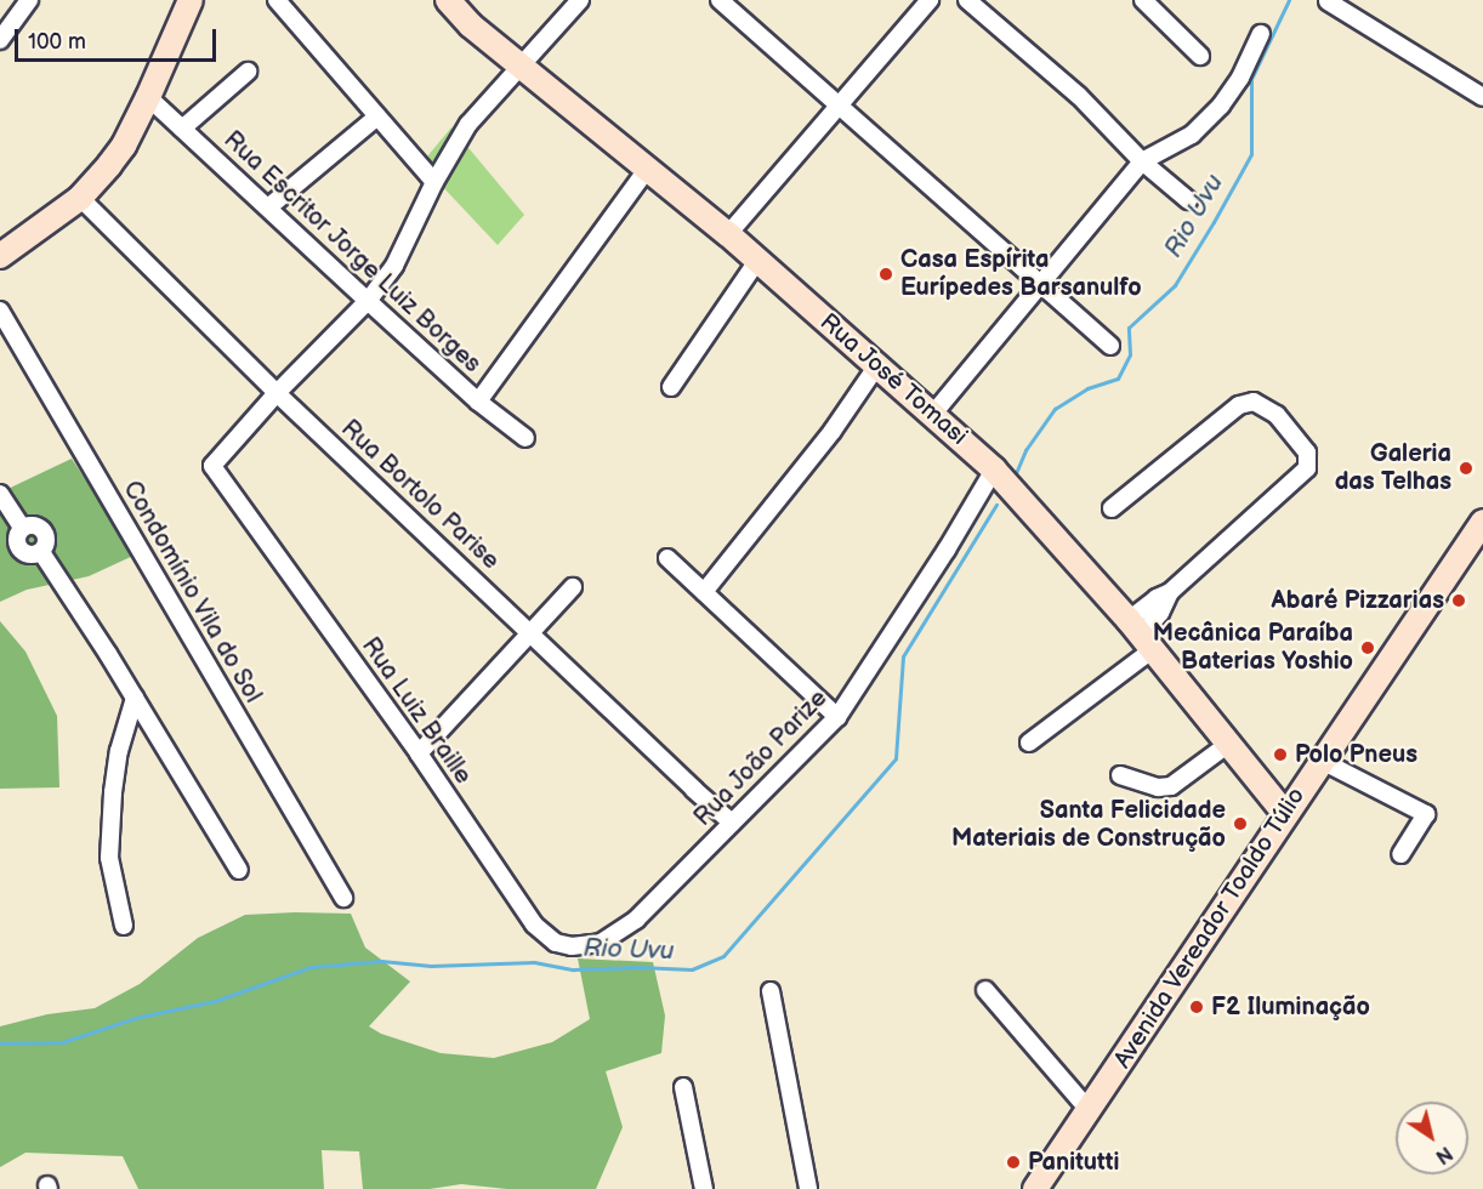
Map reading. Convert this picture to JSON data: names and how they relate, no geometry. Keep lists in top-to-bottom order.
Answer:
{
  "streets": {
    "street": [
      "Rua Escritor Jorge Luiz Borges",
      "Rua José Tomasi",
      "Rua Bortolo Parise",
      "Condomínio Vila do Sol",
      "Rua Luiz Braille",
      "Rua João Parize",
      "Avenida Vereador Toaldo Túlio"
    ]
  },
  "crossings": [
    ["Rua José Tomasi", "Rua João Parize"],
    ["Rua José Tomasi", "Avenida Vereador Toaldo Túlio"],
    ["Rua Bortolo Parise", "Rua Luiz Braille"],
    ["Rua Bortolo Parise", "Rua João Parize"],
    ["Rua Luiz Braille", "Rua João Parize"]
  ],
  "water": ["Rio Uvu"],
  "places": [
    "Casa Espírita Eurípedes Barsanulfo",
    "Galeria das Telhas",
    "Abaré Pizzarias",
    "Mecânica Paraíba Baterias Yoshio",
    "Polo Pneus",
    "Santa Felicidade Materiais de Construção",
    "F2 Iluminação",
    "Panitutti"
  ],
  "scale_bar": "100 m",
  "north": "bottom right"
}
